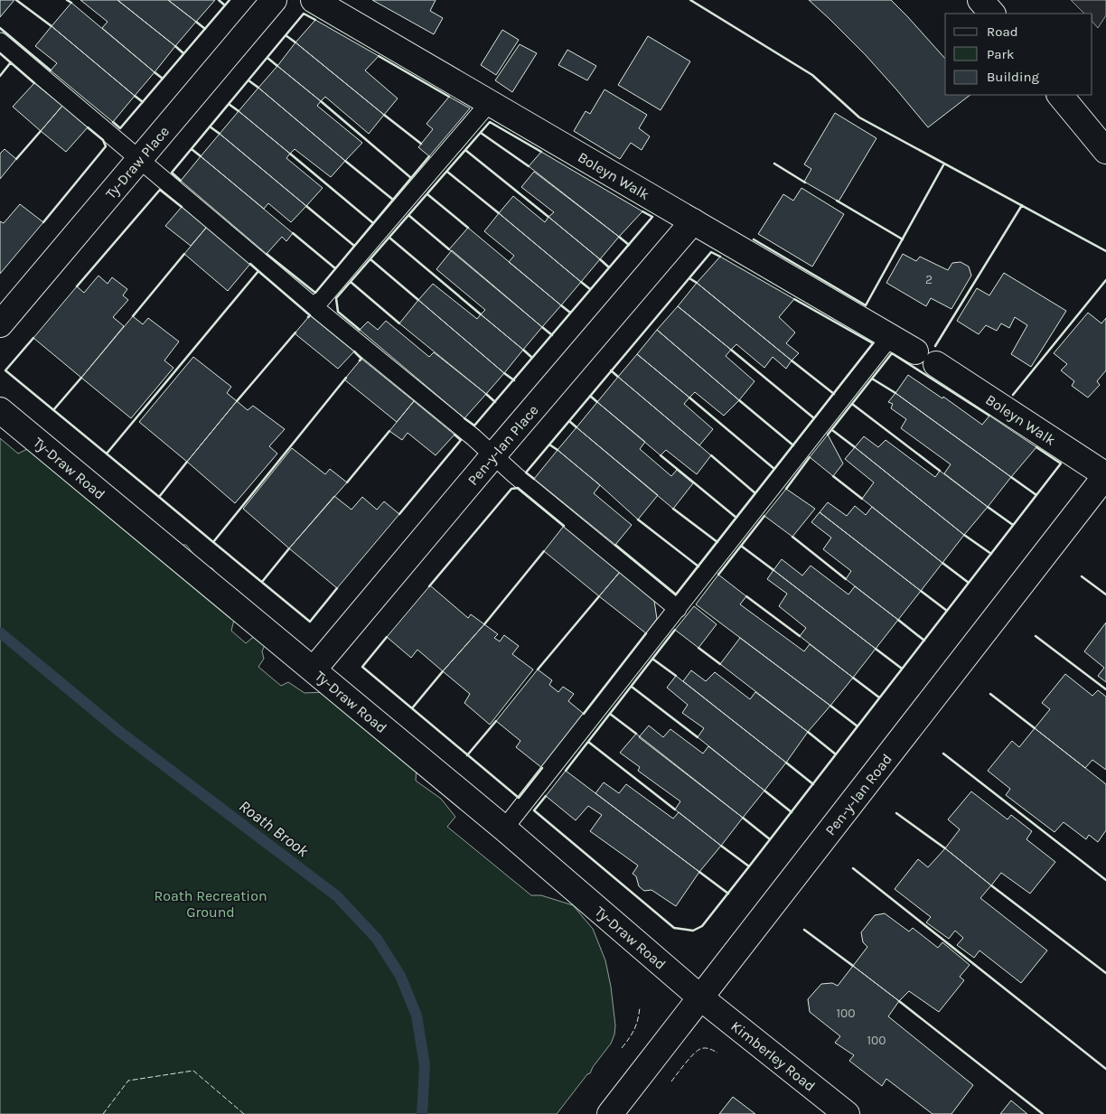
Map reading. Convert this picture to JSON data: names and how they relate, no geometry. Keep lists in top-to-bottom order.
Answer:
{
  "streets": {
    "street": [
      "Ty-Draw Place",
      "Boleyn Walk",
      "Pen-y-lan Place",
      "Ty-Draw Road",
      "Pen-y-lan Road",
      "Kimberley Road"
    ]
  },
  "crossings": [
    ["Boleyn Walk", "Pen-y-lan Place"],
    ["Boleyn Walk", "Pen-y-lan Road"],
    ["Pen-y-lan Place", "Ty-Draw Road"],
    ["Ty-Draw Road", "Pen-y-lan Road"],
    ["Ty-Draw Road", "Kimberley Road"],
    ["Pen-y-lan Road", "Kimberley Road"]
  ],
  "water": ["Roath Brook"],
  "parks": ["Roath Recreation Ground"],
  "house_numbers": ["2", "100", "100"],
  "legend": ["Road", "Park", "Building"]
}
